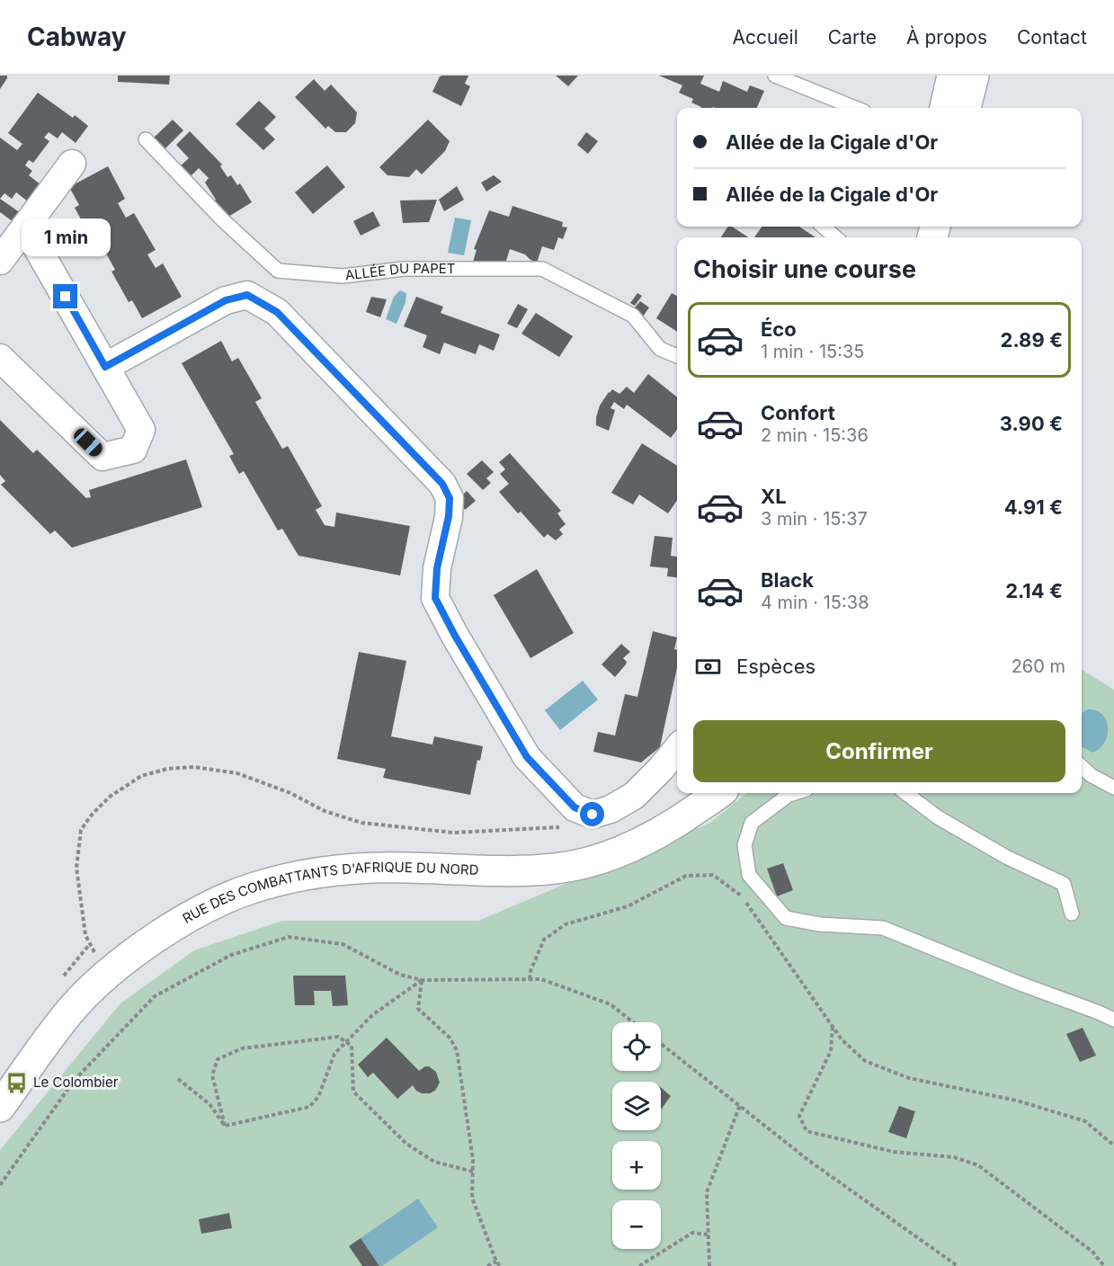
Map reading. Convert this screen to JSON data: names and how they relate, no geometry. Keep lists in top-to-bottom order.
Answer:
{
  "streets": {
    "main road": ["RUE DES COMBATTANTS D'AFRIQUE DU NORD"],
    "lane": ["ALLÉE DU PAPET"]
  },
  "places": {
    "bus stop": ["Le Colombier"]
  },
  "page": {
    "header": "Cabway",
    "nav": [
      "Accueil",
      "Carte",
      "À propos",
      "Contact"
    ],
    "banner": ["Allée de la Cigale d'Or", "Allée de la Cigale d'Or"],
    "bubble": "1 min",
    "heading": "Choisir une course",
    "list": [
      {
        "name": "Éco",
        "note": "1 min · 15:35",
        "value": "2.89 €"
      },
      {
        "name": "Confort",
        "note": "2 min · 15:36",
        "value": "3.90 €"
      },
      {
        "name": "XL",
        "note": "3 min · 15:37",
        "value": "4.91 €"
      },
      {
        "name": "Black",
        "note": "4 min · 15:38",
        "value": "2.14 €"
      }
    ],
    "pay": ["Espèces", "260 m"],
    "buttons": "Confirmer",
    "map_buttons": ["+", "−"]
  }
}
